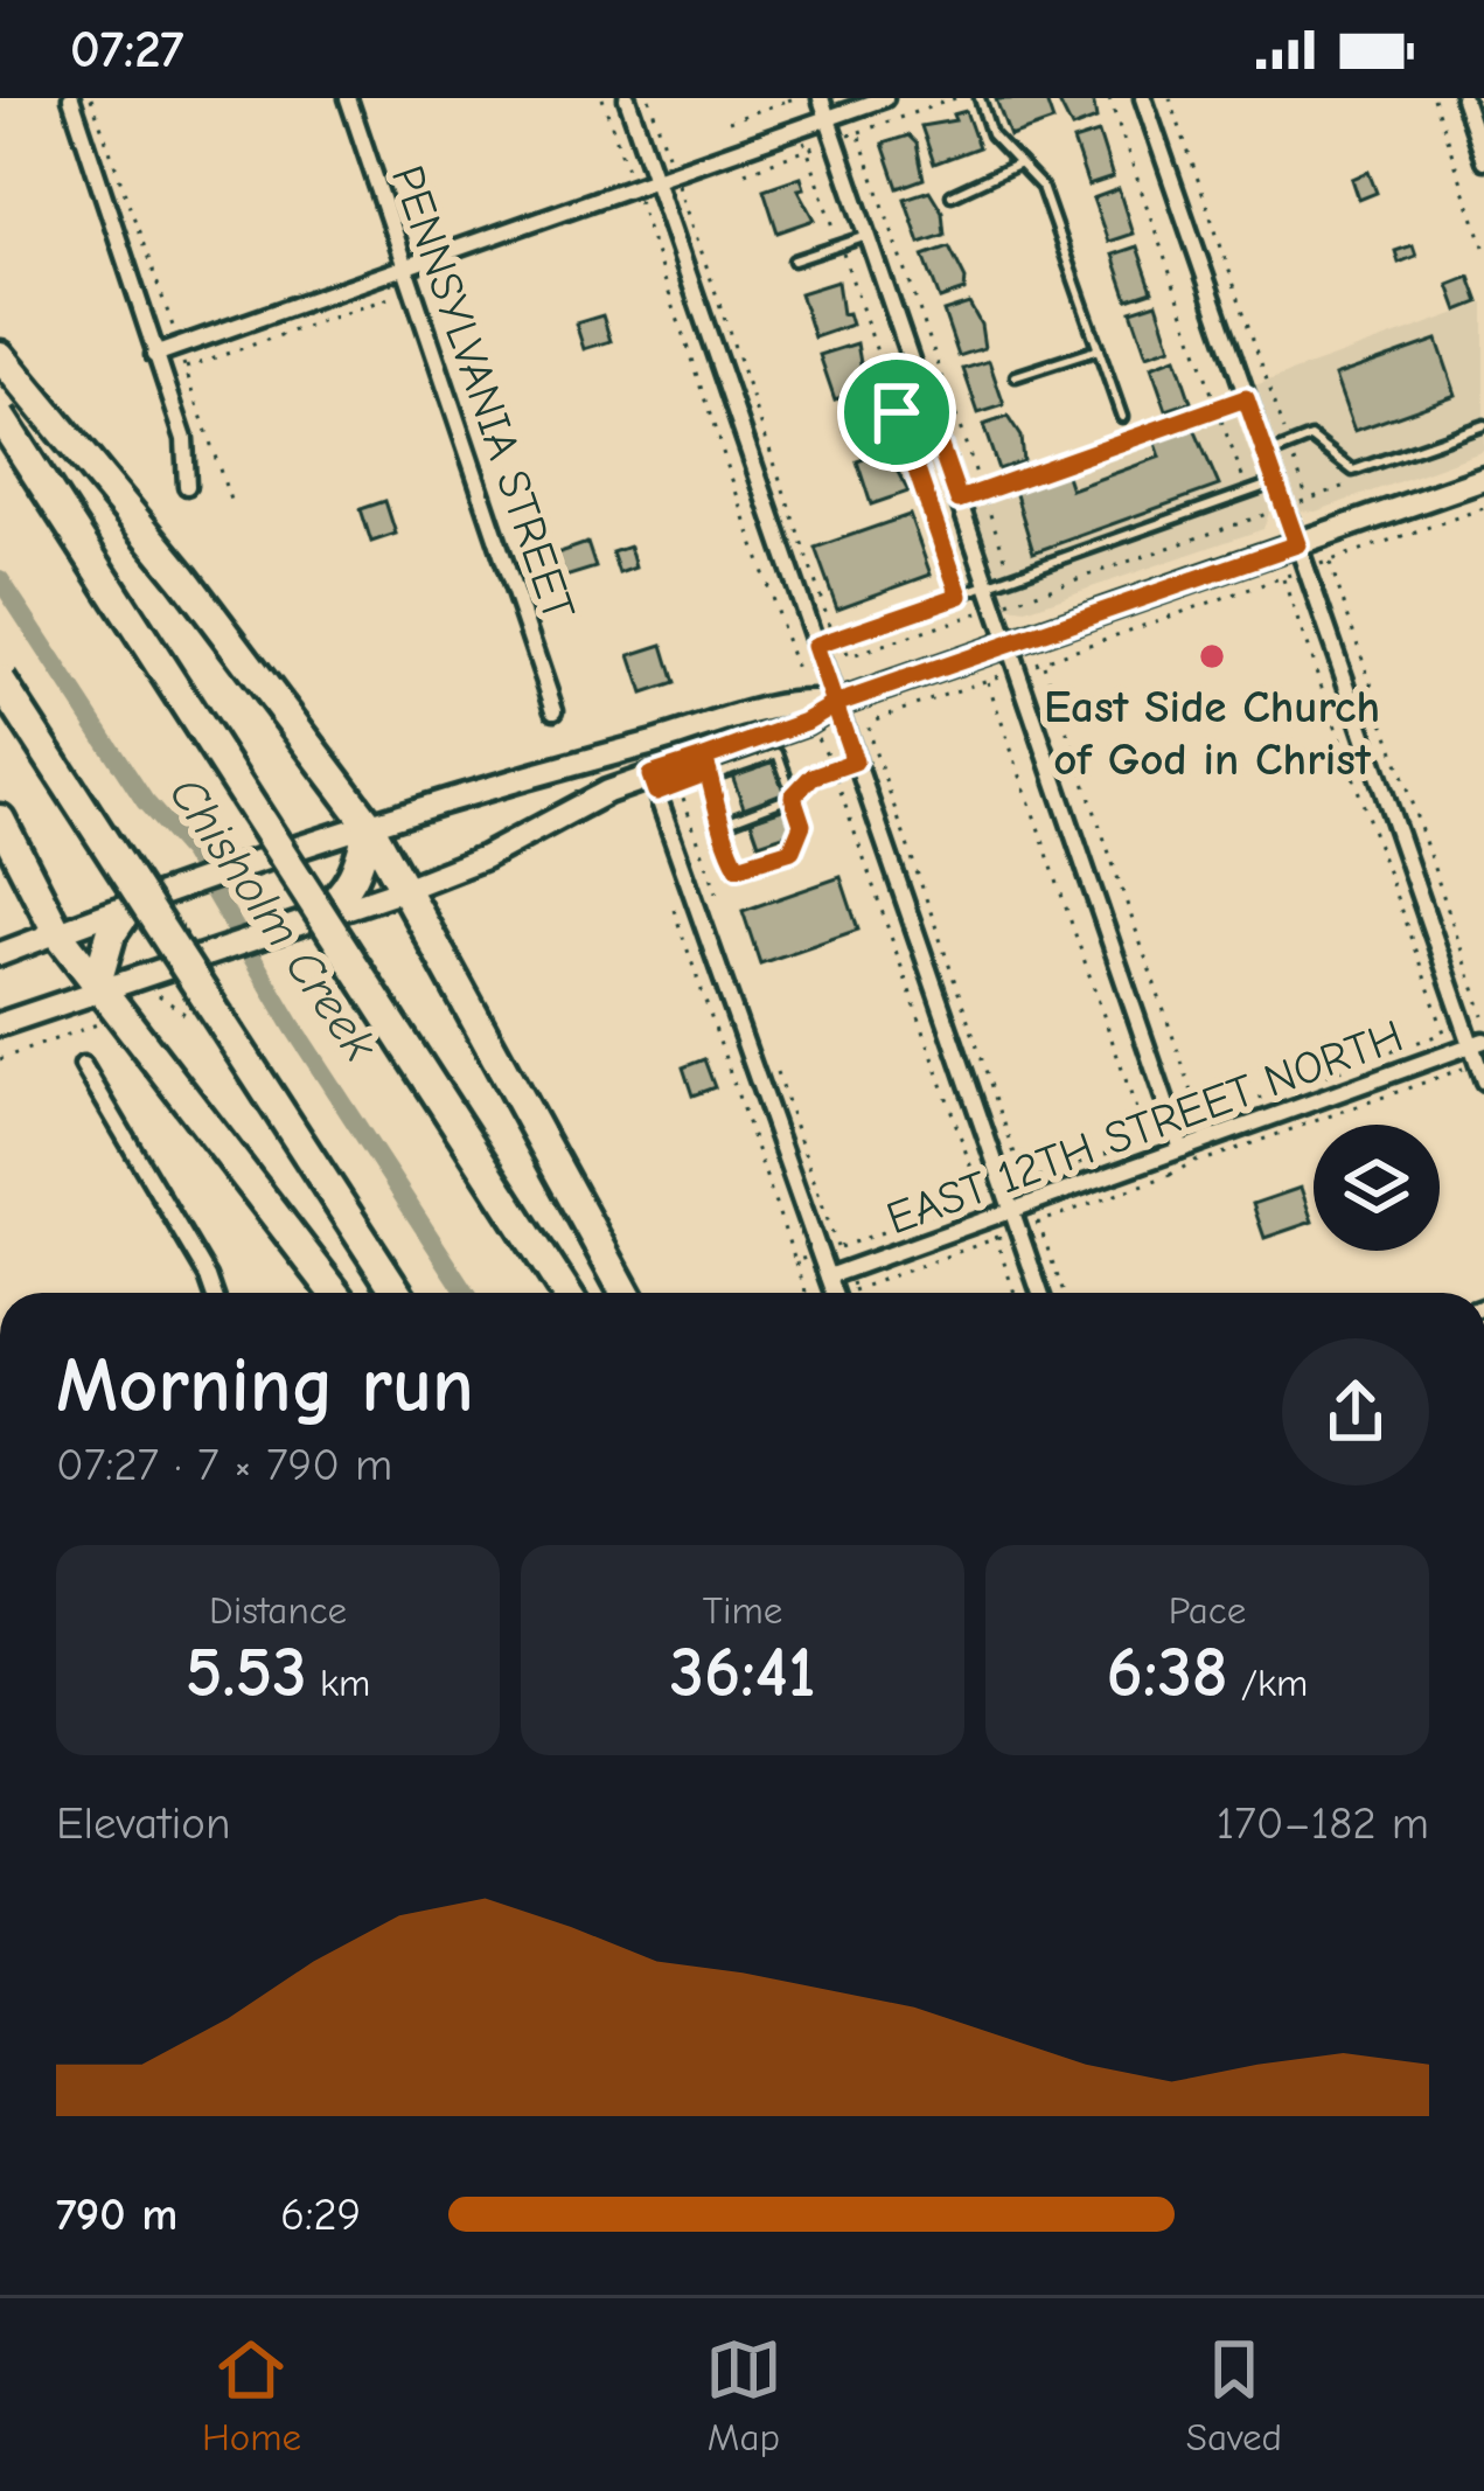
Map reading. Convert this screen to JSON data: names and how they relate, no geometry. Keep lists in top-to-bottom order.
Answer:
{
  "streets": {
    "street": ["PENNSYLVANIA STREET", "EAST 12TH STREET NORTH"]
  },
  "water": ["Chisholm Creek"],
  "places": ["East Side Church of God in Christ"],
  "page": {
    "status": "07:27",
    "heading": ["Morning run", "07:27 · 7 × 790 m"],
    "stats": [
      ["Distance", "5.53 km"],
      ["Time", "36:41"],
      ["Pace", "6:38 /km"]
    ],
    "chart": ["Elevation", "170–182 m"],
    "list": [
      {
        "name": "790 m",
        "note": "6:29"
      }
    ],
    "tabs": ["Home", "Map", "Saved"]
  }
}
